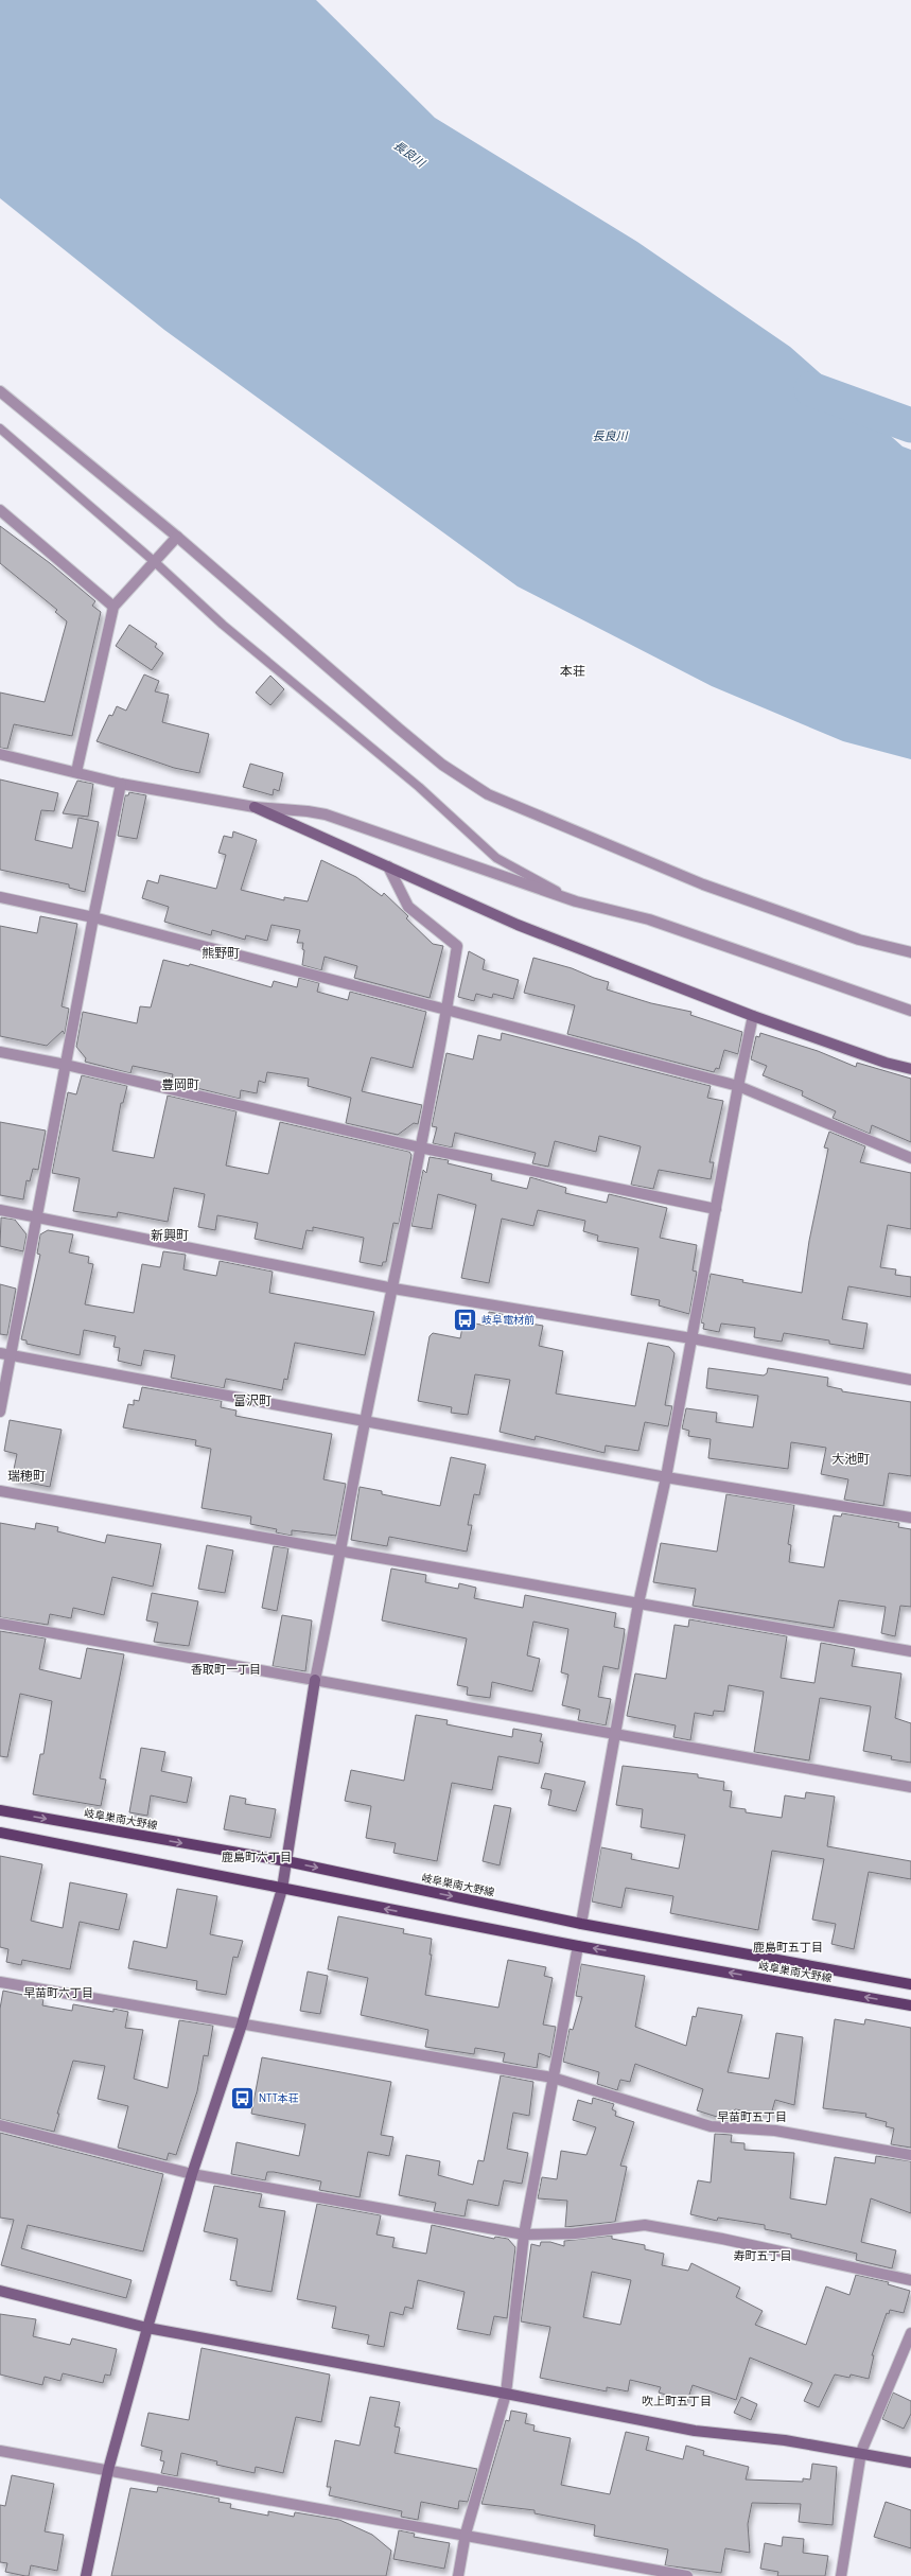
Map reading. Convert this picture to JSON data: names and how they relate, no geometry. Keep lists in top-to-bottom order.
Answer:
{
  "streets": {
    "main road": ["岐阜巣南大野線"]
  },
  "districts": [
    "本荘",
    "熊野町",
    "豊岡町",
    "新興町",
    "富沢町",
    "大池町",
    "瑞穂町",
    "香取町一丁目",
    "鹿島町六丁目",
    "鹿島町五丁目",
    "早苗町六丁目",
    "早苗町五丁目",
    "寿町五丁目",
    "吹上町五丁目"
  ],
  "water": ["長良川"],
  "places": {
    "bus stop": ["岐阜電材前", "NTT本荘"]
  }
}
